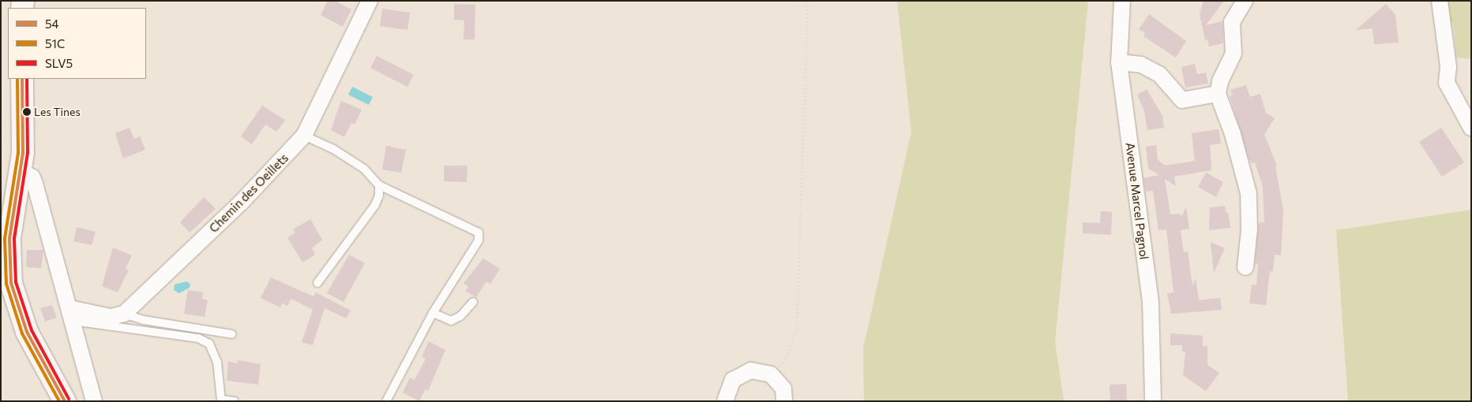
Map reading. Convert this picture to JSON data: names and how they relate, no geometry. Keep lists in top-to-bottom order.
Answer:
{
  "streets": {
    "street": ["Chemin des Oeillets", "Avenue Marcel Pagnol"]
  },
  "places": ["Les Tines"],
  "lines": ["transit line 54", "transit line 51C", "transit line SLV5"],
  "legend": ["54", "51C", "SLV5"]
}
